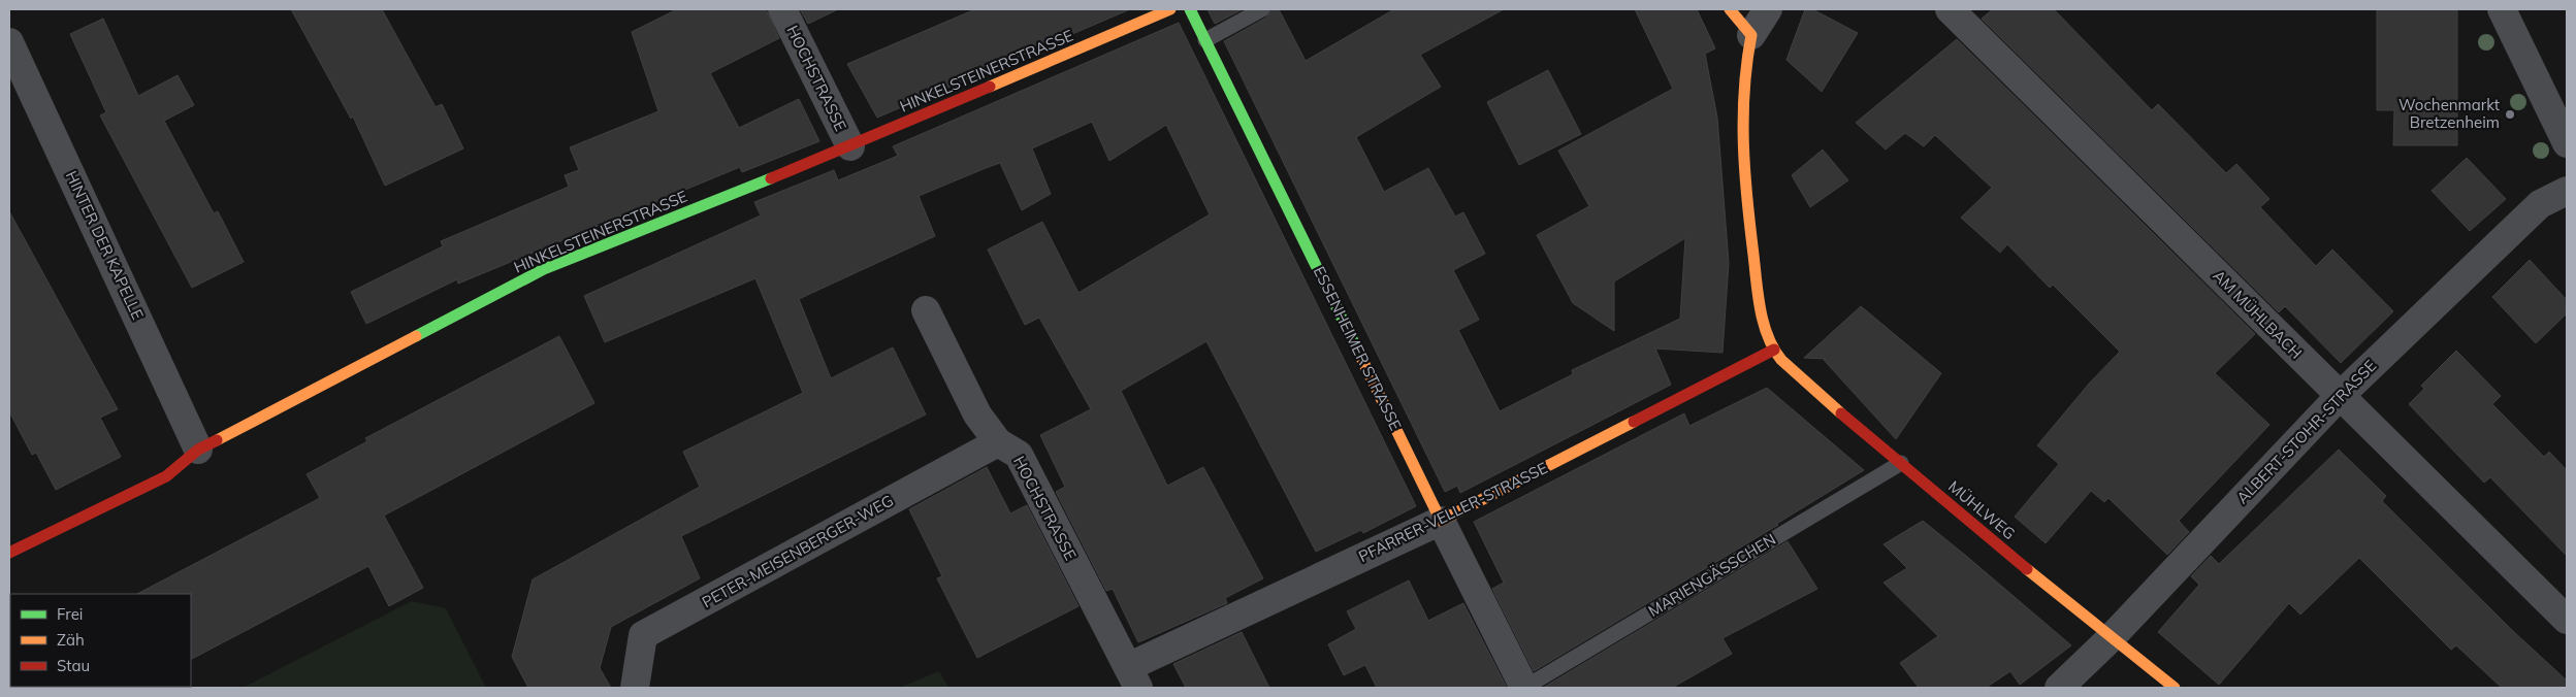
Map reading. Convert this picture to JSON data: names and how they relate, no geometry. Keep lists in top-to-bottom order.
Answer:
{
  "streets": {
    "street": [
      "HINKELSTEINERSTRASSE",
      "HOCHSTRASSE",
      "HINTER DER KAPELLE",
      "AM MÜHLBACH",
      "ESSENHEIMER STRASSE",
      "ALBERT-STOHR-STRASSE",
      "MÜHLWEG",
      "PFARRER-VELLER-STRASSE",
      "PETER-MEISENBERGER-WEG"
    ],
    "lane": ["MARIENGÄSSCHEN"]
  },
  "crossings": [
    ["HINKELSTEINERSTRASSE", "HOCHSTRASSE"],
    ["HINKELSTEINERSTRASSE", "HINTER DER KAPELLE"],
    ["HOCHSTRASSE", "PFARRER-VELLER-STRASSE"],
    ["HOCHSTRASSE", "PETER-MEISENBERGER-WEG"],
    ["AM MÜHLBACH", "ALBERT-STOHR-STRASSE"],
    ["ESSENHEIMER STRASSE", "PFARRER-VELLER-STRASSE"],
    ["ESSENHEIMER STRASSE", "MARIENGÄSSCHEN"],
    ["ALBERT-STOHR-STRASSE", "MÜHLWEG"],
    ["MÜHLWEG", "PFARRER-VELLER-STRASSE"],
    ["MÜHLWEG", "MARIENGÄSSCHEN"]
  ],
  "places": ["Wochenmarkt Bretzenheim"],
  "legend": ["Frei", "Zäh", "Stau"]
}
